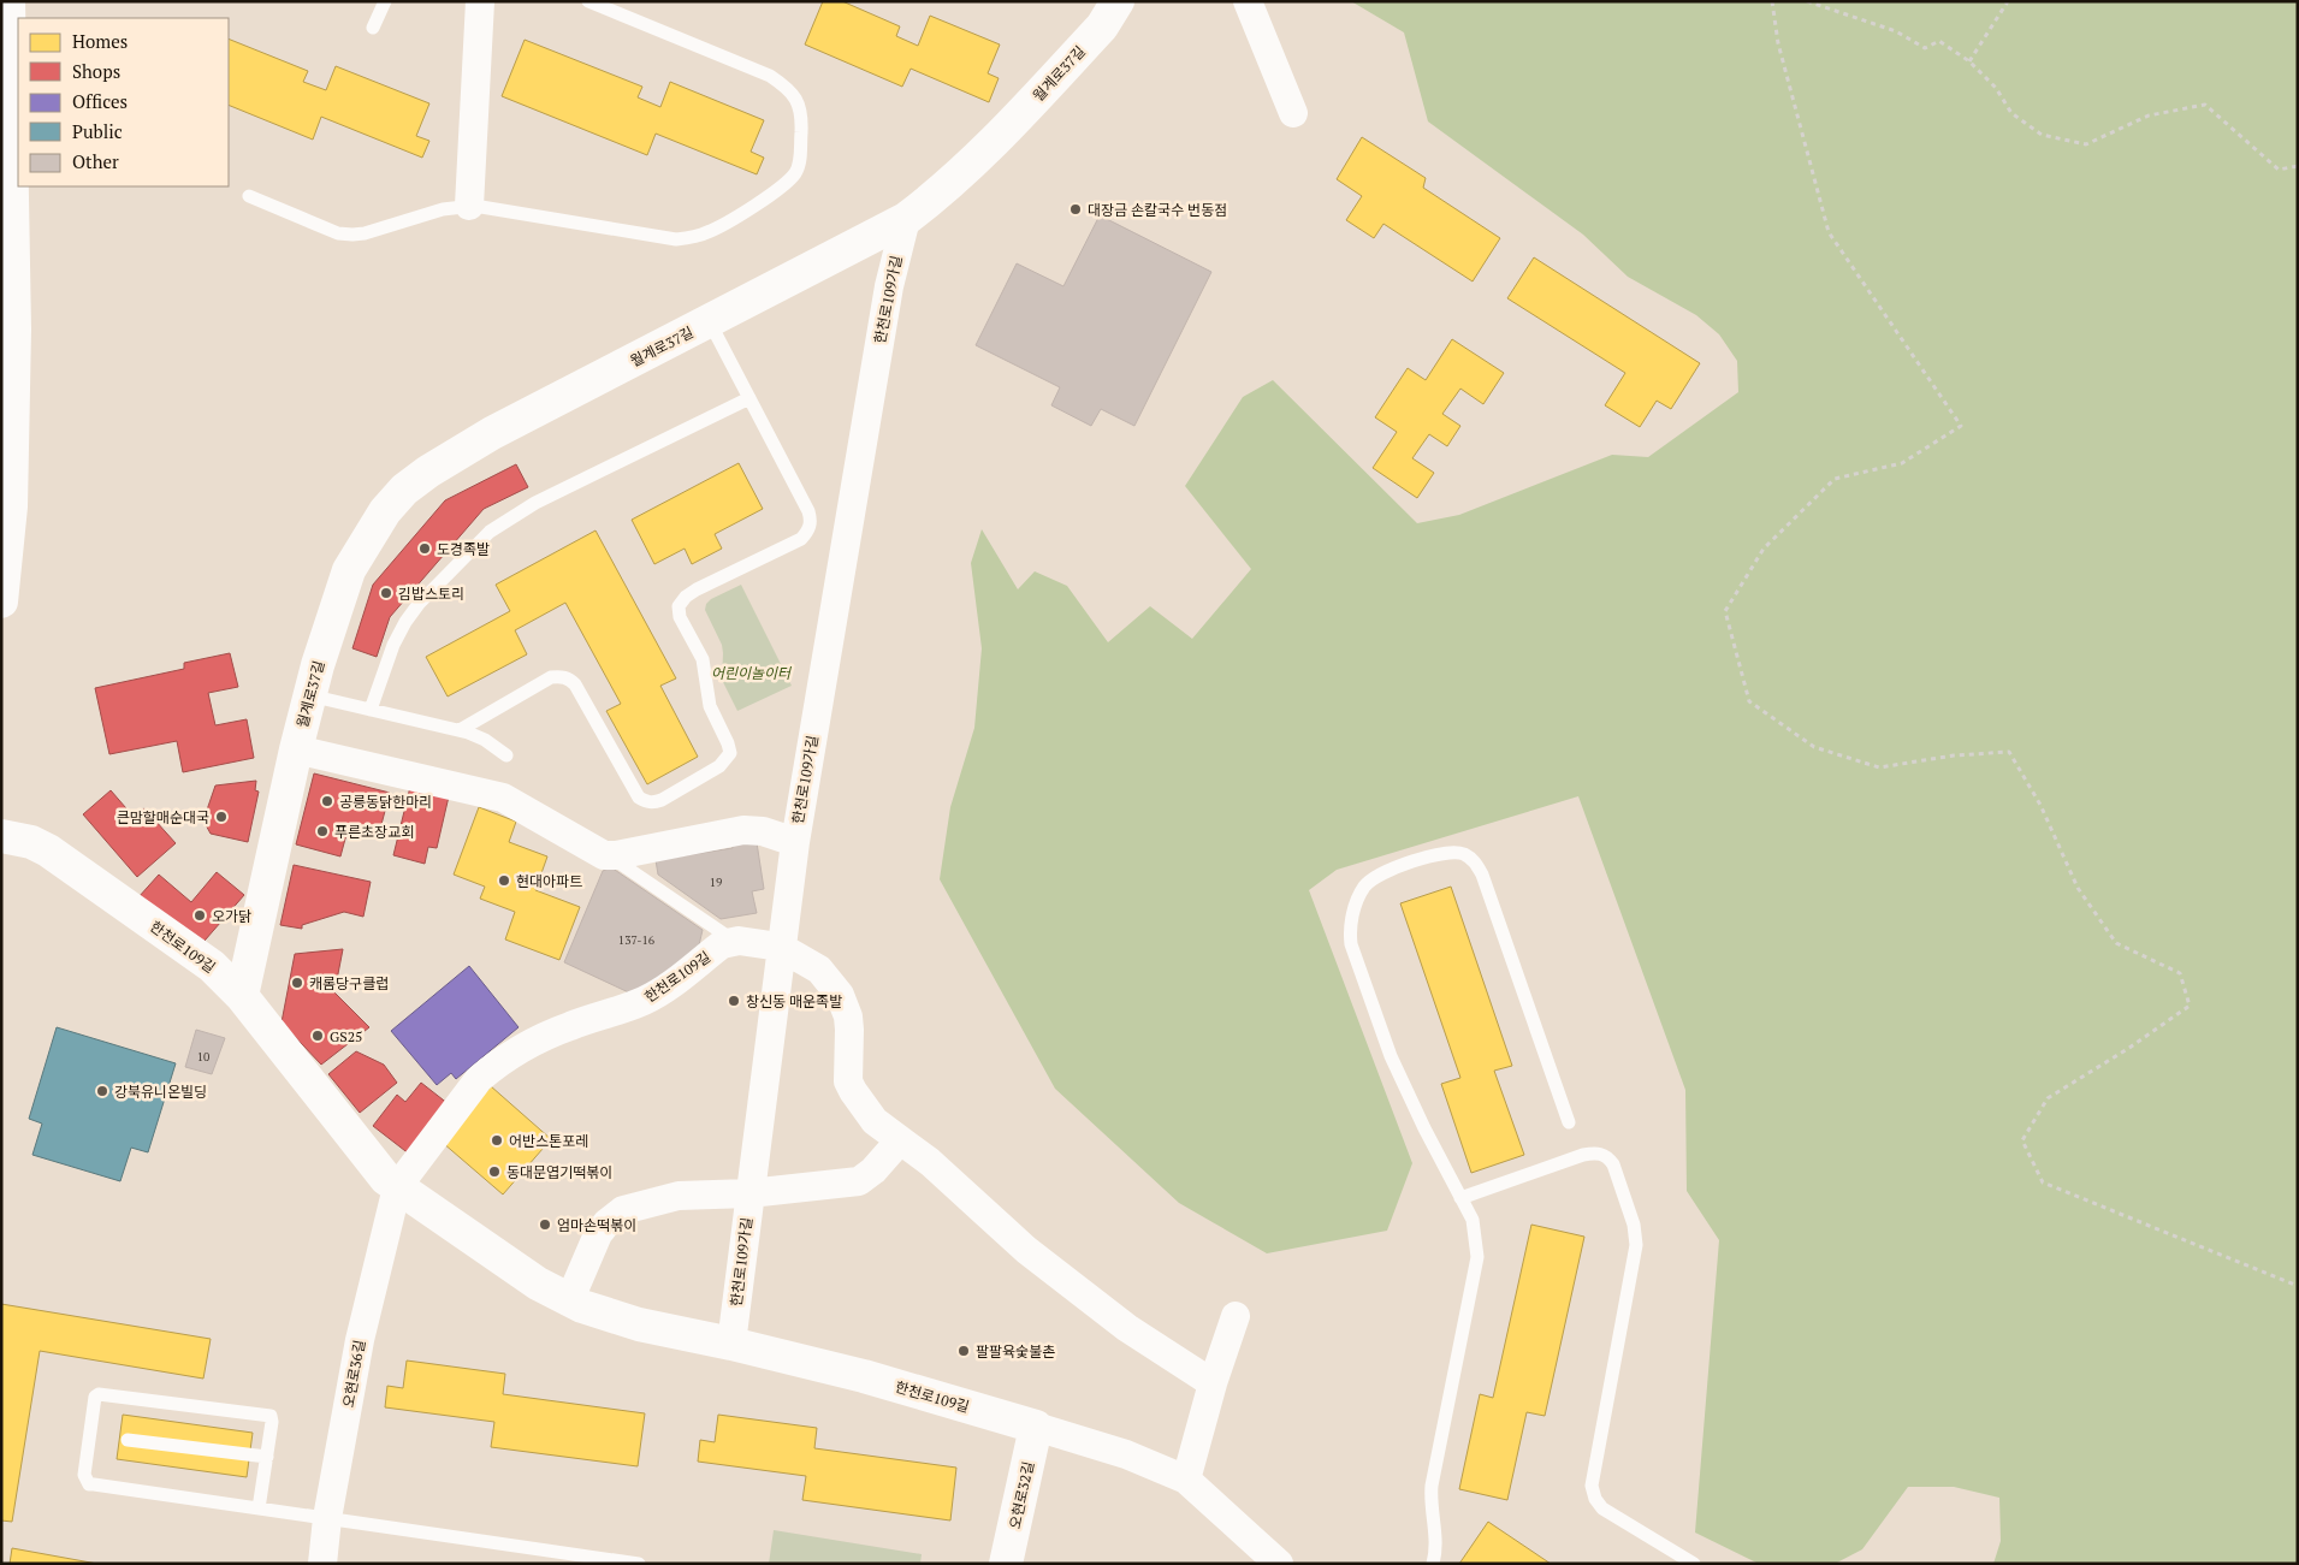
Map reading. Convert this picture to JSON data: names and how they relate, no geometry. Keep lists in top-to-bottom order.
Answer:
{
  "streets": {
    "street": [
      "월계로37길",
      "한천로109가길",
      "한천로109길",
      "오현로36길",
      "오현로32길"
    ]
  },
  "crossings": [
    ["월계로37길", "한천로109가길"],
    ["월계로37길", "한천로109길"],
    ["한천로109가길", "한천로109길"],
    ["한천로109길", "오현로36길"],
    ["한천로109길", "오현로32길"]
  ],
  "parks": ["어린이놀이터"],
  "places": [
    "대장금 손칼국수 번동점",
    "도경족발",
    "김밥스토리",
    "공릉동닭한마리",
    "큰맘할매순대국",
    "푸른초장교회",
    "현대아파트",
    "오가닭",
    "캐롬당구클럽",
    "창신동 매운족발",
    "GS25",
    "강북유니온빌딩",
    "어반스톤포레",
    "동대문엽기떡볶이",
    "엄마손떡볶이",
    "팔팔육숯불촌"
  ],
  "house_numbers": ["19", "137-16", "10"],
  "legend": [
    "Homes",
    "Shops",
    "Offices",
    "Public",
    "Other"
  ]
}
